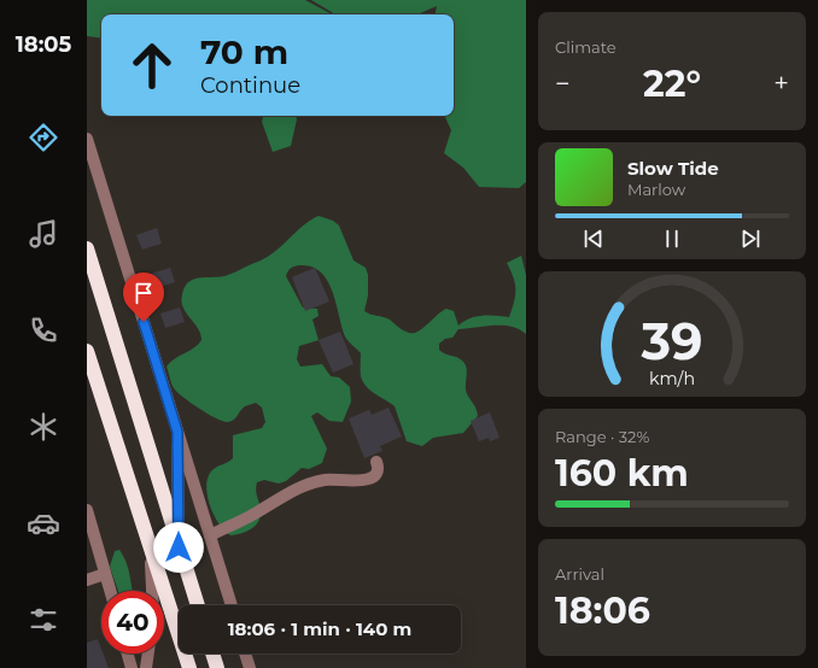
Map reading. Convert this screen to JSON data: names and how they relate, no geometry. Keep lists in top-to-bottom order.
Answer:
{
  "page": {
    "tabs": "18:05",
    "tile": [
      "Climate",
      ["Range · 32%", "160 km"],
      ["Arrival", "18:06"]
    ],
    "turn": ["70 m", "Continue"],
    "heat": ["−", "22°", "+"],
    "song": ["Slow Tide", "Marlow"],
    "limit": "40",
    "trip": "18:06 · 1 min · 140 m",
    "gauge": ["39", "km/h"]
  }
}
